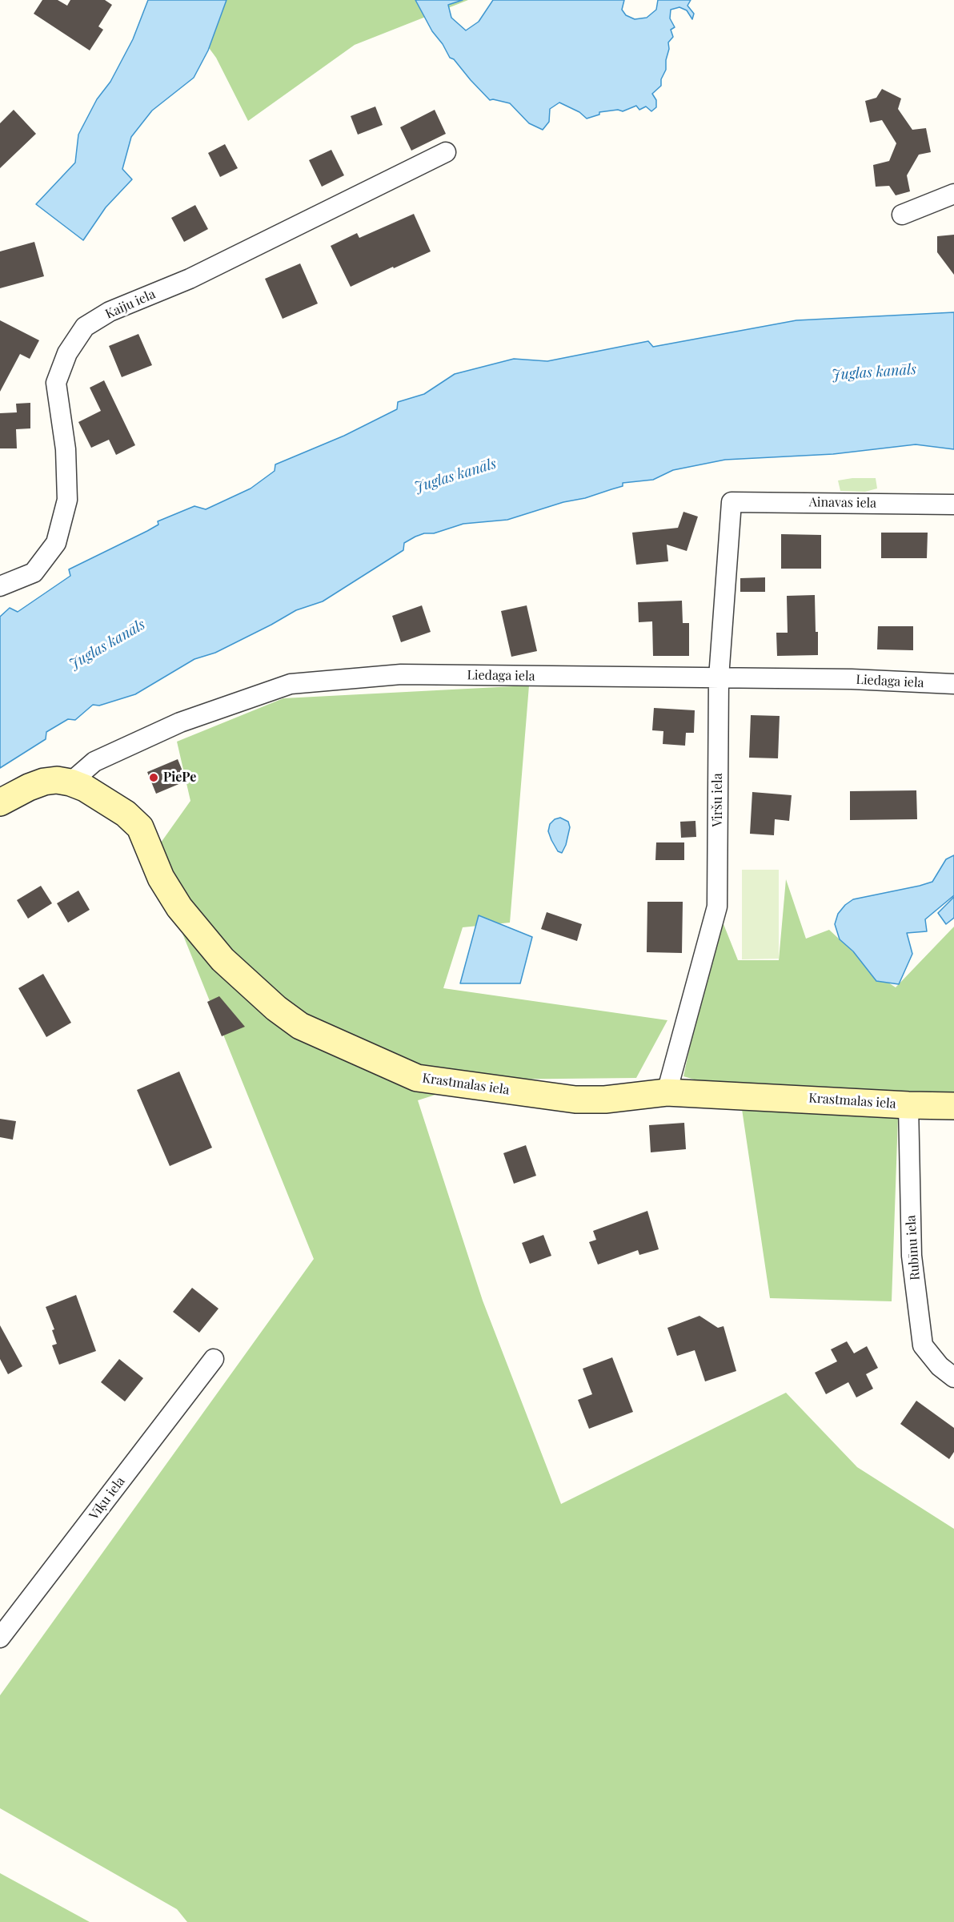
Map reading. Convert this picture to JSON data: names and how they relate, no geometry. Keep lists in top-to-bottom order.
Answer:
{
  "streets": {
    "street": [
      "Kaiju iela",
      "Ainavas iela",
      "Liedaga iela",
      "Viršu iela",
      "Krastmalas iela",
      "Rubīnu iela",
      "Vīķu iela"
    ]
  },
  "crossings": [
    ["Ainavas iela", "Viršu iela"],
    ["Liedaga iela", "Viršu iela"],
    ["Liedaga iela", "Krastmalas iela"],
    ["Viršu iela", "Krastmalas iela"],
    ["Krastmalas iela", "Rubīnu iela"]
  ],
  "water": ["Juglas kanāls"],
  "places": ["PiePe"]
}
